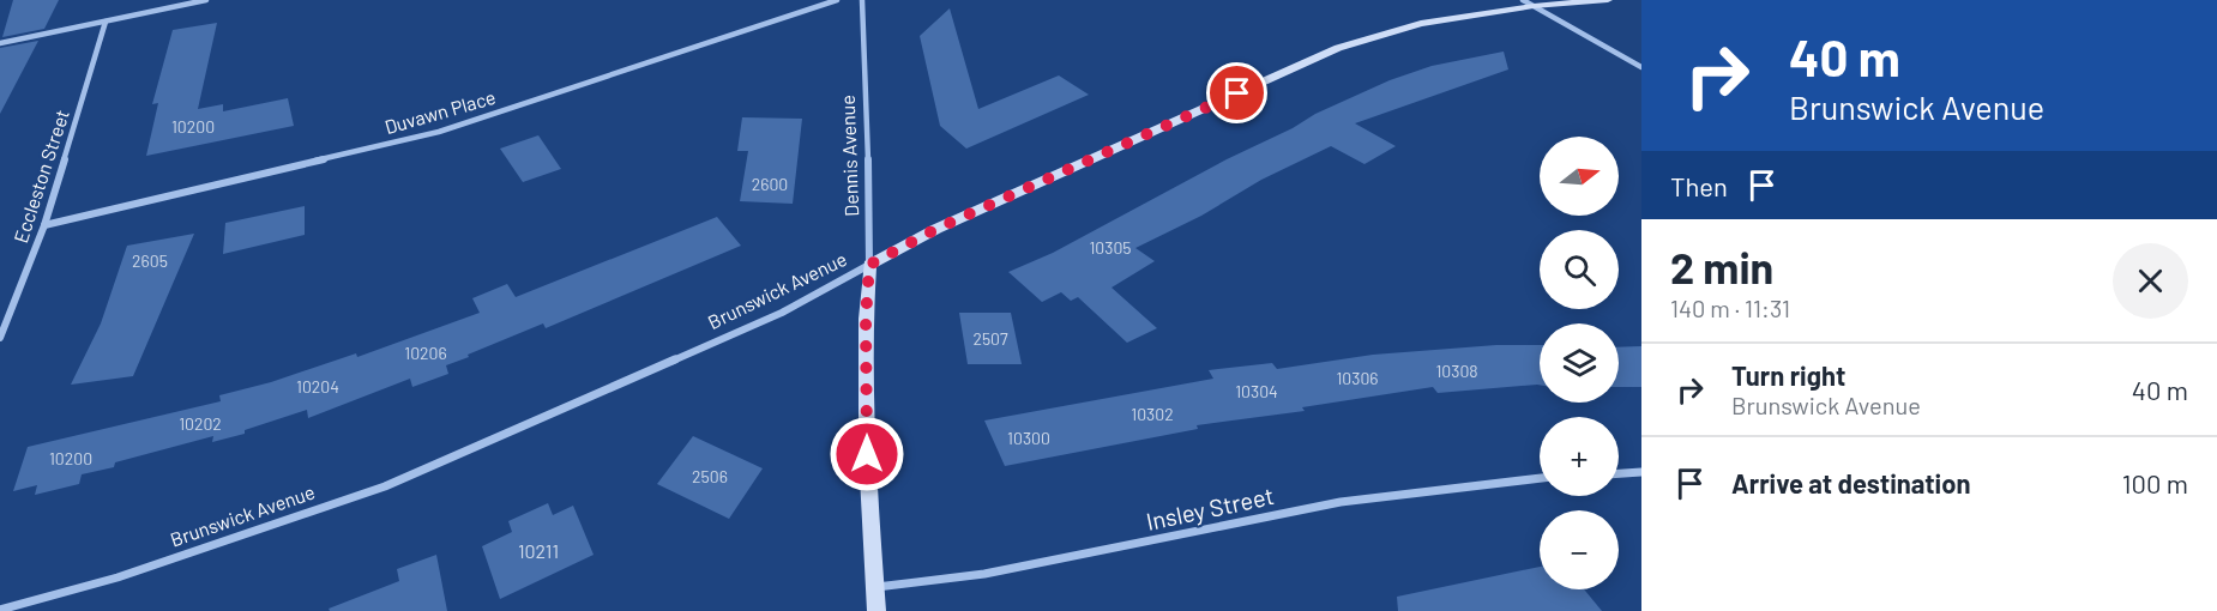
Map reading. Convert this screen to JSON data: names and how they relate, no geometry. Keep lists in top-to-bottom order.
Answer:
{
  "streets": {
    "street": [
      "Duvawn Place",
      "Dennis Avenue",
      "Eccleston Street",
      "Brunswick Avenue",
      "Insley Street"
    ]
  },
  "crossings": [
    ["Duvawn Place", "Eccleston Street"],
    ["Dennis Avenue", "Brunswick Avenue"],
    ["Dennis Avenue", "Insley Street"]
  ],
  "house_numbers": [
    "10200",
    "2600",
    "10305",
    "2605",
    "2507",
    "10206",
    "10308",
    "10306",
    "10204",
    "10304",
    "10302",
    "10202",
    "10300",
    "10200",
    "2506",
    "10211"
  ],
  "north": "right",
  "page": {
    "turn": ["40 m", "Brunswick Avenue"],
    "map_buttons": ["+", "−"],
    "then": "Then",
    "heading": ["2 min", "140 m · 11:31"],
    "list": [
      {
        "name": "Turn right",
        "note": "Brunswick Avenue",
        "value": "40 m"
      },
      {
        "name": "Arrive at destination",
        "value": "100 m"
      }
    ]
  }
}
